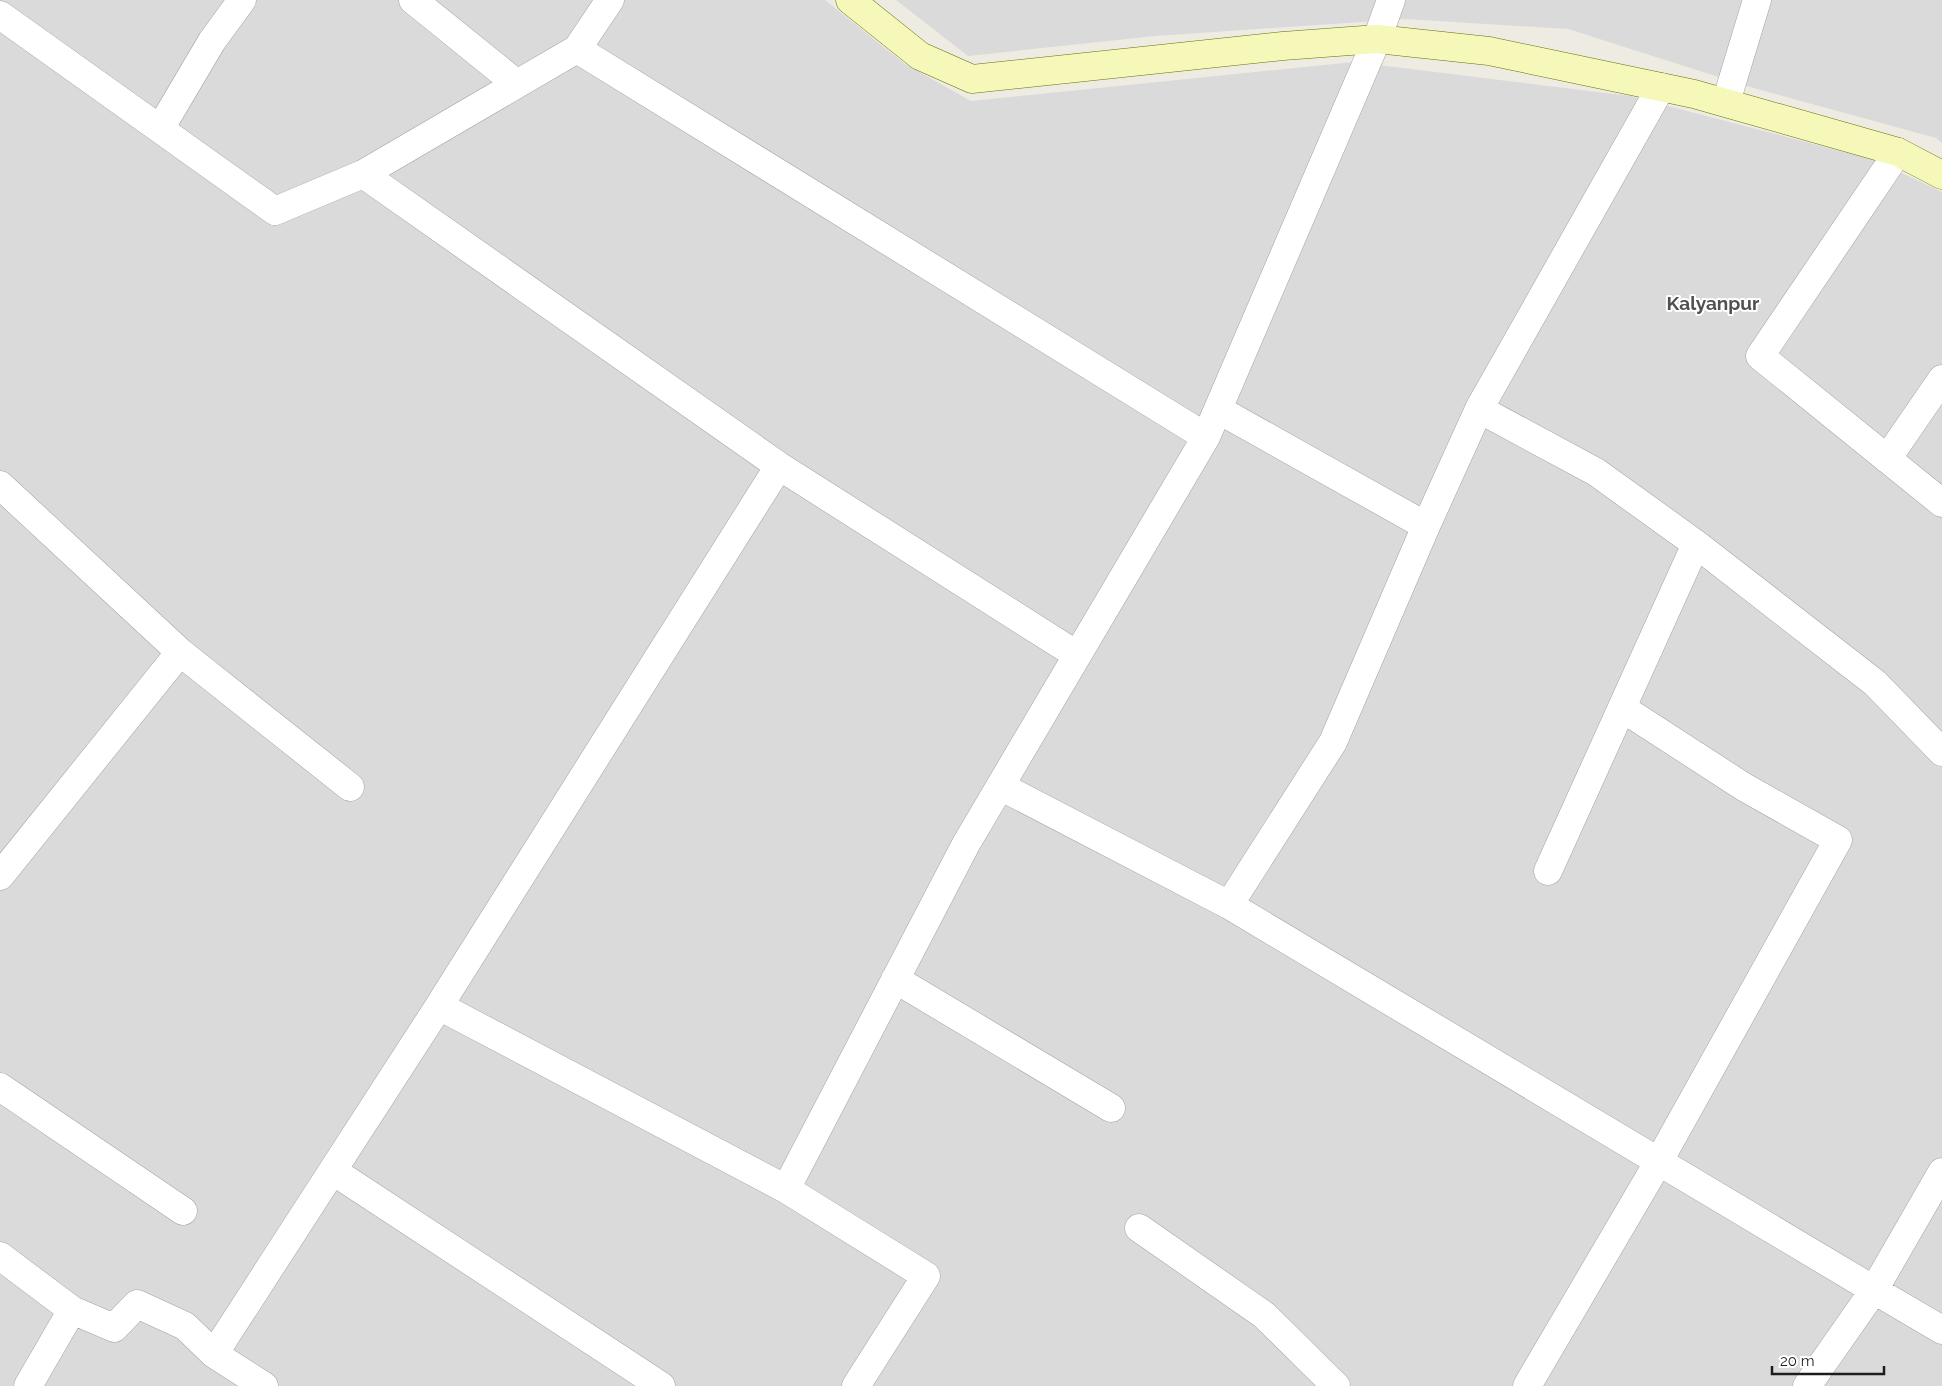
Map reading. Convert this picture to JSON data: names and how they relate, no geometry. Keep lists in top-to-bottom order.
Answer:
{
  "districts": ["Kalyanpur"],
  "scale_bar": "20 m"
}
